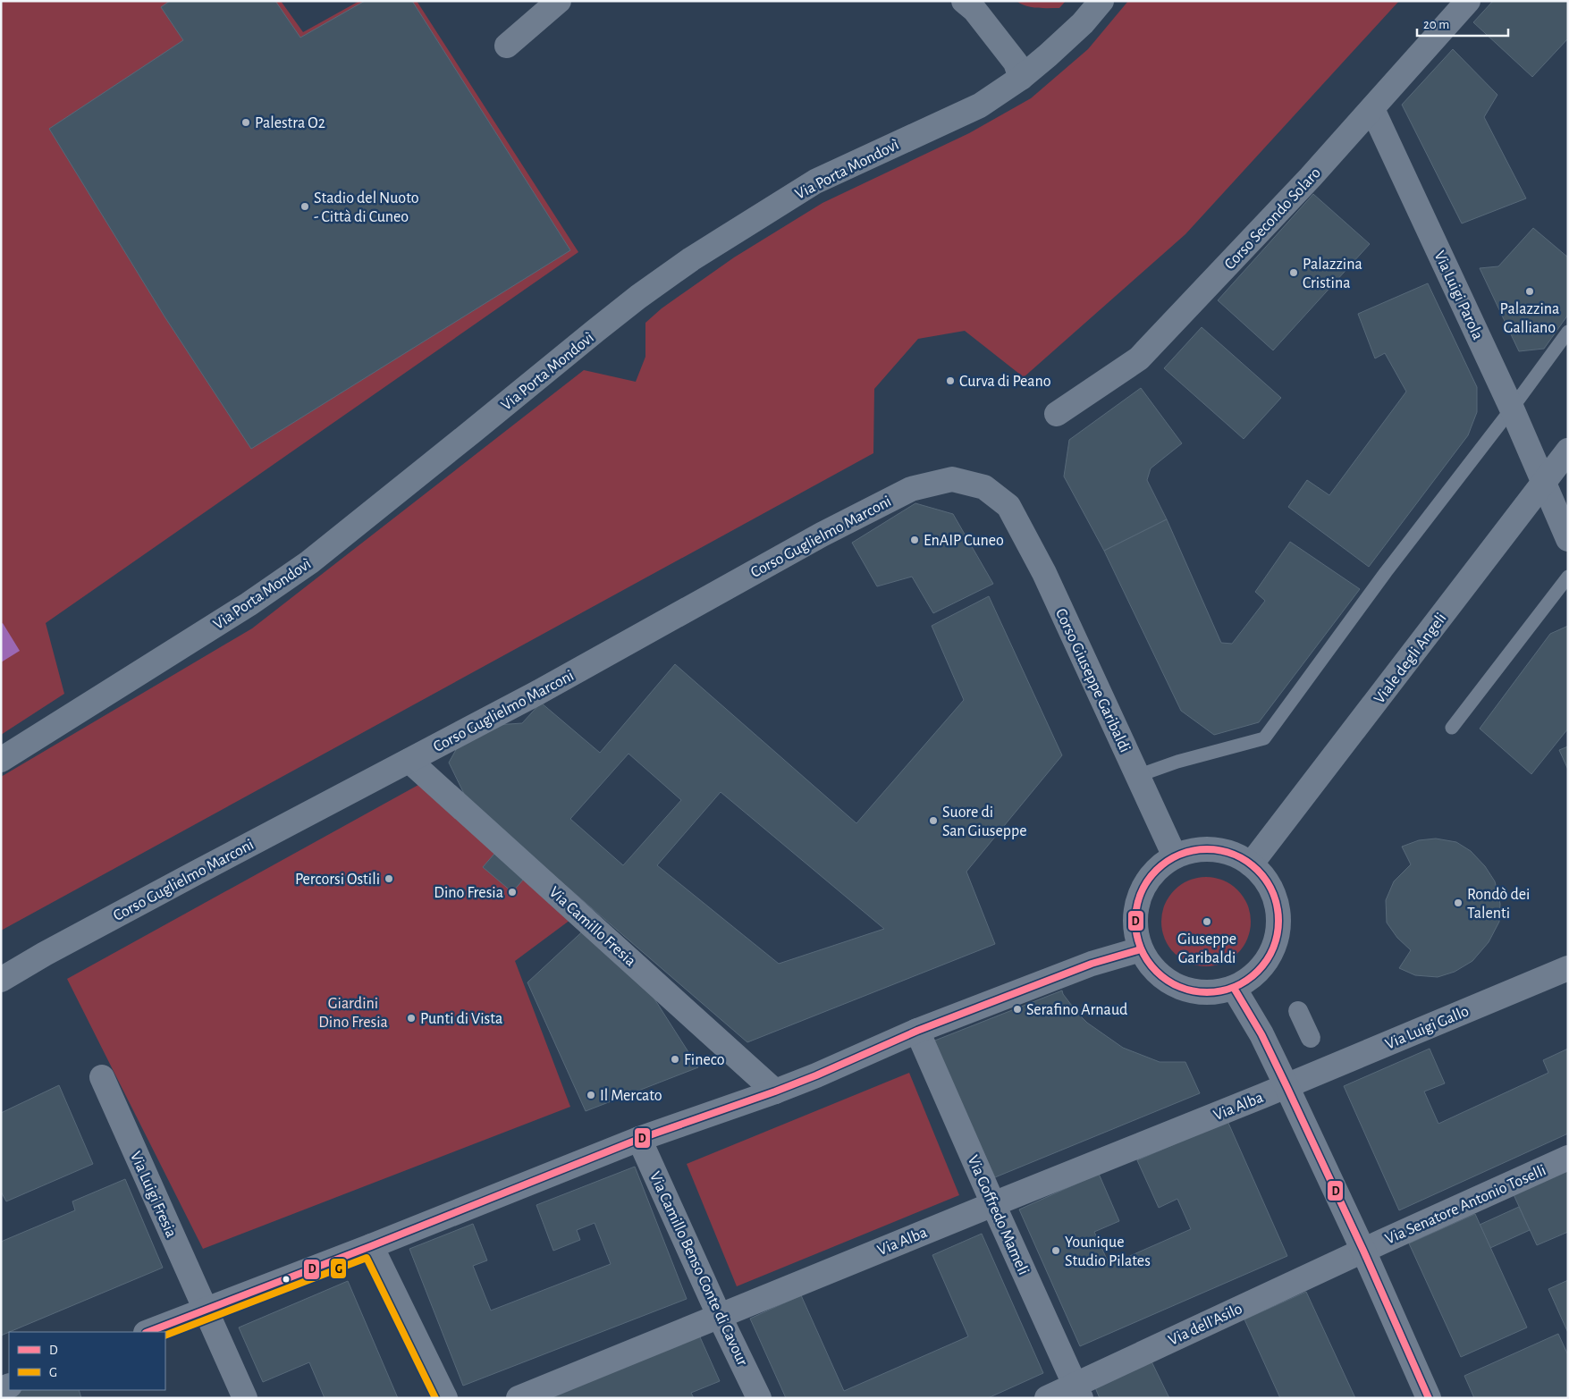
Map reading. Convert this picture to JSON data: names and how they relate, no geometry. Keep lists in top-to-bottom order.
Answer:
{
  "streets": {
    "street": [
      "Via Porta Mondovì",
      "Corso Secondo Solaro",
      "Via Luigi Parola",
      "Corso Guglielmo Marconi",
      "Viale degli Angeli",
      "Corso Giuseppe Garibaldi",
      "Via Camillo Fresia",
      "Via Luigi Gallo",
      "Via Alba",
      "Via Luigi Fresia",
      "Via Senatore Antonio Toselli",
      "Via Goffredo Mameli",
      "Via Camillo Benso Conte di Cavour",
      "Via dell'Asilo"
    ]
  },
  "crossings": [
    ["Corso Secondo Solaro", "Via Luigi Parola"],
    ["Via Luigi Parola", "Viale degli Angeli"],
    ["Corso Guglielmo Marconi", "Corso Giuseppe Garibaldi"],
    ["Corso Guglielmo Marconi", "Via Camillo Fresia"],
    ["Viale degli Angeli", "Corso Giuseppe Garibaldi"],
    ["Via Luigi Gallo", "Via Alba"],
    ["Via Alba", "Via Goffredo Mameli"],
    ["Via Alba", "Via Camillo Benso Conte di Cavour"],
    ["Via Senatore Antonio Toselli", "Via dell'Asilo"],
    ["Via Goffredo Mameli", "Via dell'Asilo"]
  ],
  "parks": ["Giardini Dino Fresia"],
  "places": [
    "Palestra O2",
    "Stadio del Nuoto - Città di Cuneo",
    "Palazzina Cristina",
    "Palazzina Galliano",
    "Curva di Peano",
    "EnAIP Cuneo",
    "Suore di San Giuseppe",
    "Percorsi Ostili",
    "Dino Fresia",
    "Rondò dei Talenti",
    "Giuseppe Garibaldi",
    "Serafino Arnaud",
    "Punti di Vista",
    "Fineco",
    "Il Mercato",
    "Younique Studio Pilates"
  ],
  "lines": ["transit line D", "transit line G"],
  "legend": ["D", "G"],
  "scale_bar": "20 m"
}
